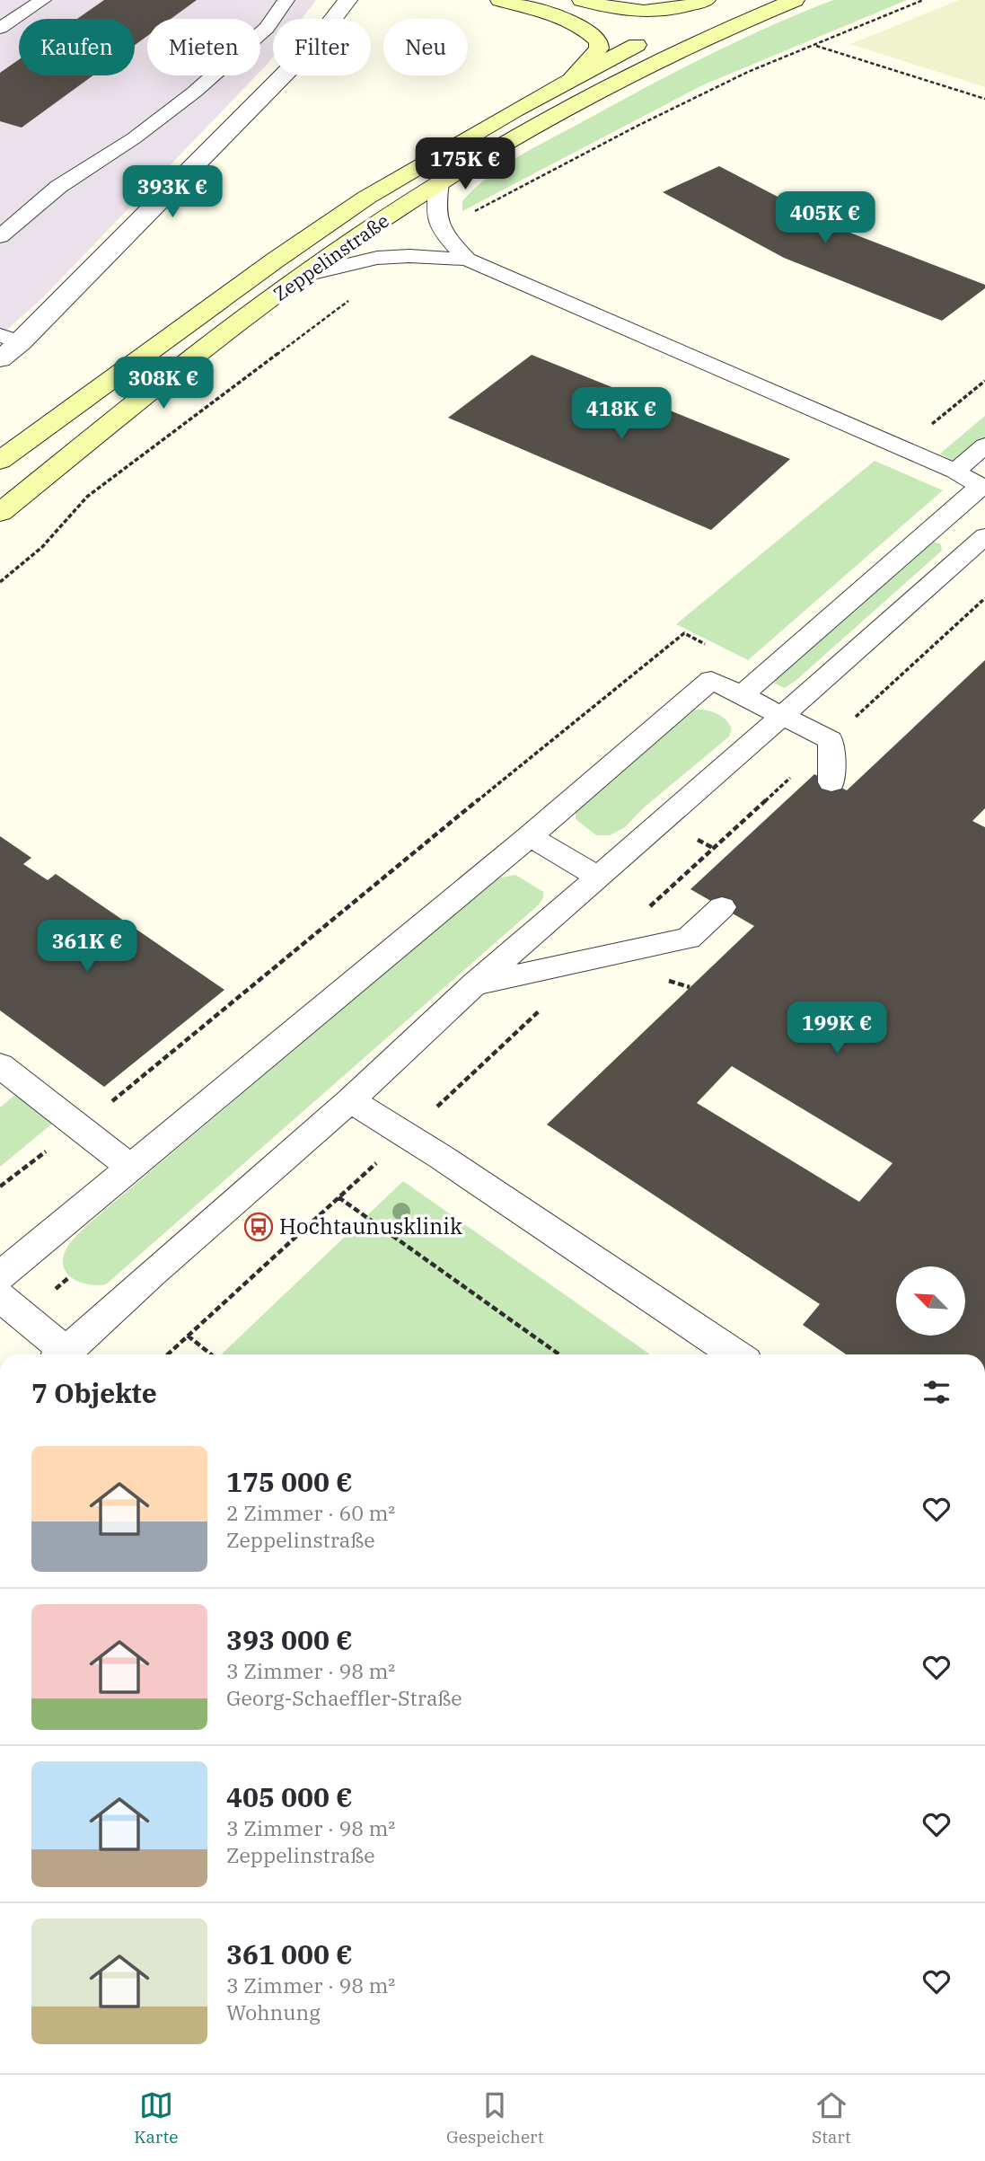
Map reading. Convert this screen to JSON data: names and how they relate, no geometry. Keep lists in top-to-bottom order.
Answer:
{
  "streets": {
    "main road": ["Zeppelinstraße"]
  },
  "places": {
    "bus stop": ["Hochtaunusklinik"]
  },
  "north": "top left",
  "page": {
    "chip": [
      "Kaufen",
      "Mieten",
      "Filter",
      "Neu"
    ],
    "price": [
      "175K €",
      "393K €",
      "405K €",
      "308K €",
      "418K €",
      "361K €",
      "199K €"
    ],
    "heading": "7 Objekte",
    "list": [
      {
        "name": "175 000 €",
        "note": "2 Zimmer · 60 m² · Zeppelinstraße"
      },
      {
        "name": "393 000 €",
        "note": "3 Zimmer · 98 m² · Georg-Schaeffler-Straße"
      },
      {
        "name": "405 000 €",
        "note": "3 Zimmer · 98 m² · Zeppelinstraße"
      },
      {
        "name": "361 000 €",
        "note": "3 Zimmer · 98 m² · Wohnung"
      }
    ],
    "tabs": ["Karte", "Gespeichert", "Start"]
  }
}
